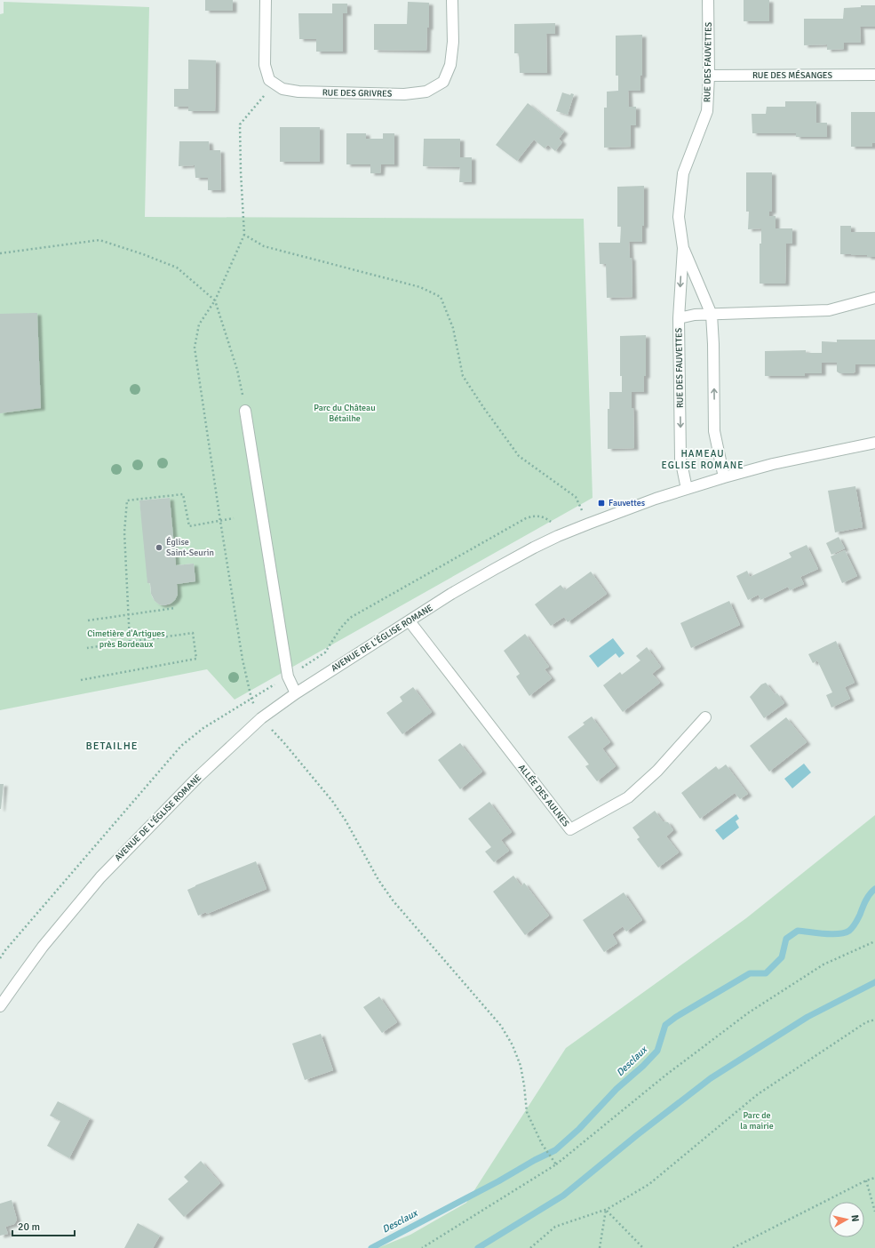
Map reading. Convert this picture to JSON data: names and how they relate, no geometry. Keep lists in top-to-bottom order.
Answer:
{
  "streets": {
    "street": [
      "RUE DES FAUVETTES",
      "RUE DES MÉSANGES",
      "RUE DES GRIVRES",
      "AVENUE DE L'ÉGLISE ROMANE",
      "ALLÉE DES AULNES"
    ]
  },
  "crossings": [
    ["RUE DES FAUVETTES", "RUE DES MÉSANGES"],
    ["RUE DES FAUVETTES", "AVENUE DE L'ÉGLISE ROMANE"],
    ["AVENUE DE L'ÉGLISE ROMANE", "ALLÉE DES AULNES"]
  ],
  "districts": ["HAMEAU EGLISE ROMANE", "BETAILHE"],
  "water": ["Desclaux"],
  "parks": ["Parc du Château Bétailhe", "Cimetière d'Artigues près Bordeaux", "Parc de la mairie"],
  "places": {
    "transit": ["Fauvettes"],
    "other": ["Église Saint-Seurin"]
  },
  "scale_bar": "20 m",
  "north": "right"
}
